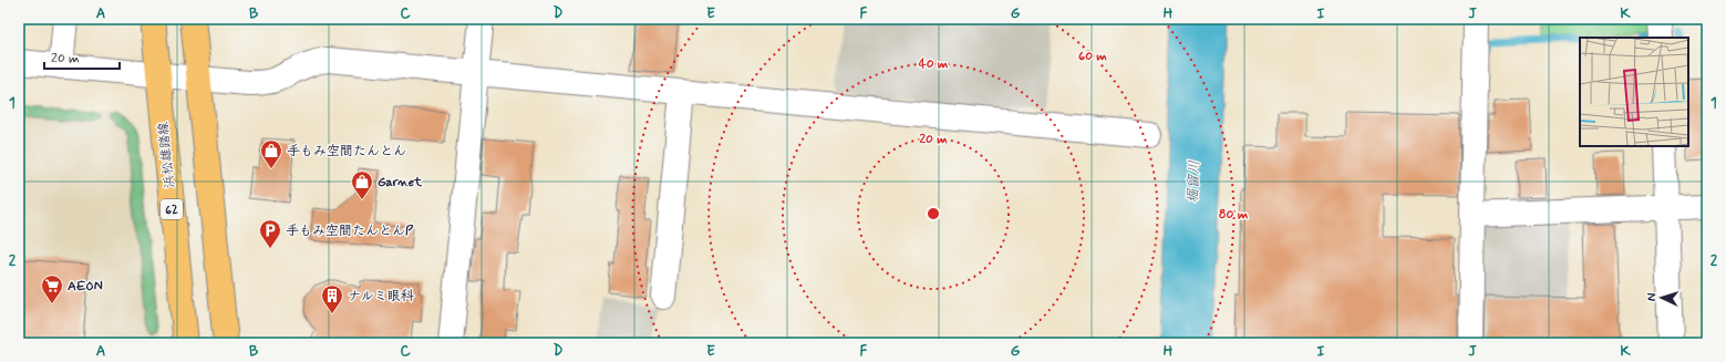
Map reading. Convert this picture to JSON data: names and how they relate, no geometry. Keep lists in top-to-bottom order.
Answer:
{
  "streets": {
    "main road": ["浜松雄踏線", "62"]
  },
  "water": ["堀留川"],
  "places": {
    "shop": ["手もみ空間たんとん", "Garnet"],
    "parking": ["手もみ空間たんとんP"],
    "supermarket": ["AEON"],
    "building": ["ナルミ眼科"]
  },
  "scale_bar": "20 m",
  "north": "left",
  "grid": {
    "columns": [
      "A",
      "B",
      "C",
      "D",
      "E",
      "F",
      "G",
      "H",
      "I",
      "J",
      "K"
    ],
    "rows": ["1", "2"]
  },
  "rings": [
    "60 m",
    "40 m",
    "20 m",
    "80 m"
  ]
}
